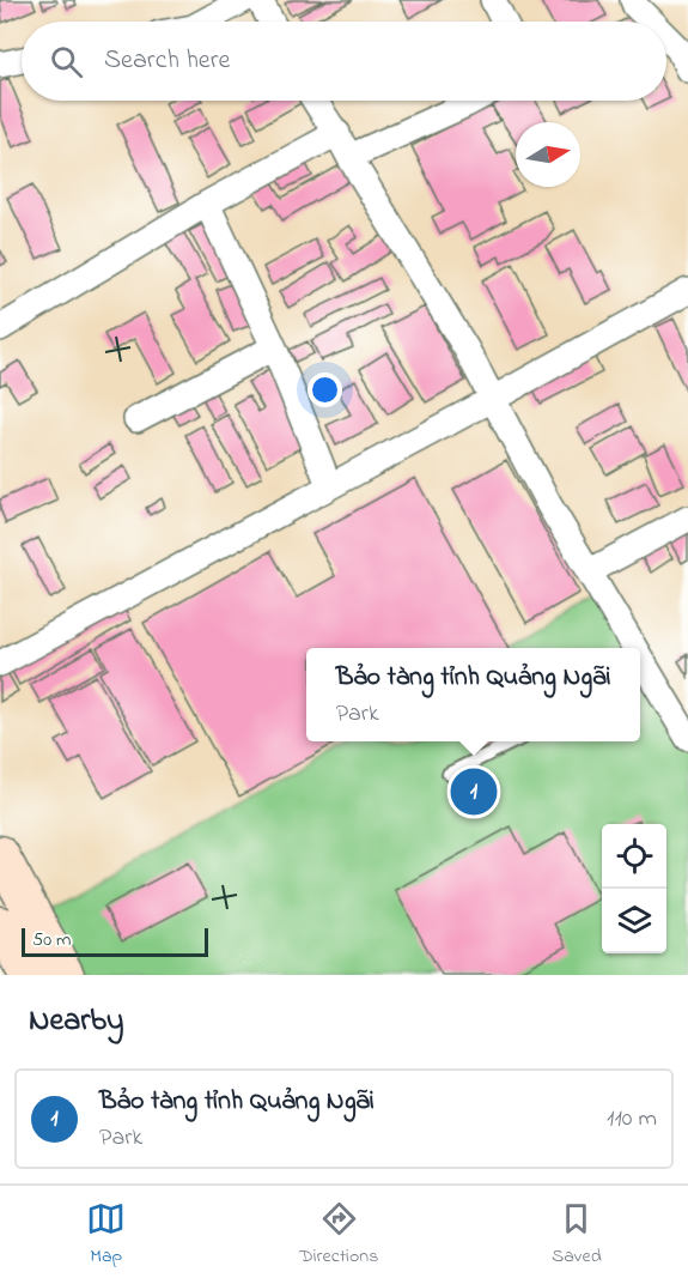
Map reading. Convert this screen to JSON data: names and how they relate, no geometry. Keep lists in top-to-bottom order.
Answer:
{
  "scale_bar": "50 m",
  "north": "right",
  "page": {
    "search": "Search here",
    "popup": ["Bảo tàng tỉnh Quảng Ngãi", "Park"],
    "pins": "1",
    "scale": "50 m",
    "heading": "Nearby",
    "list": [
      {
        "mark": "1",
        "name": "Bảo tàng tỉnh Quảng Ngãi",
        "note": "Park",
        "value": "110 m"
      }
    ],
    "nav": ["Map", "Directions", "Saved"]
  }
}
